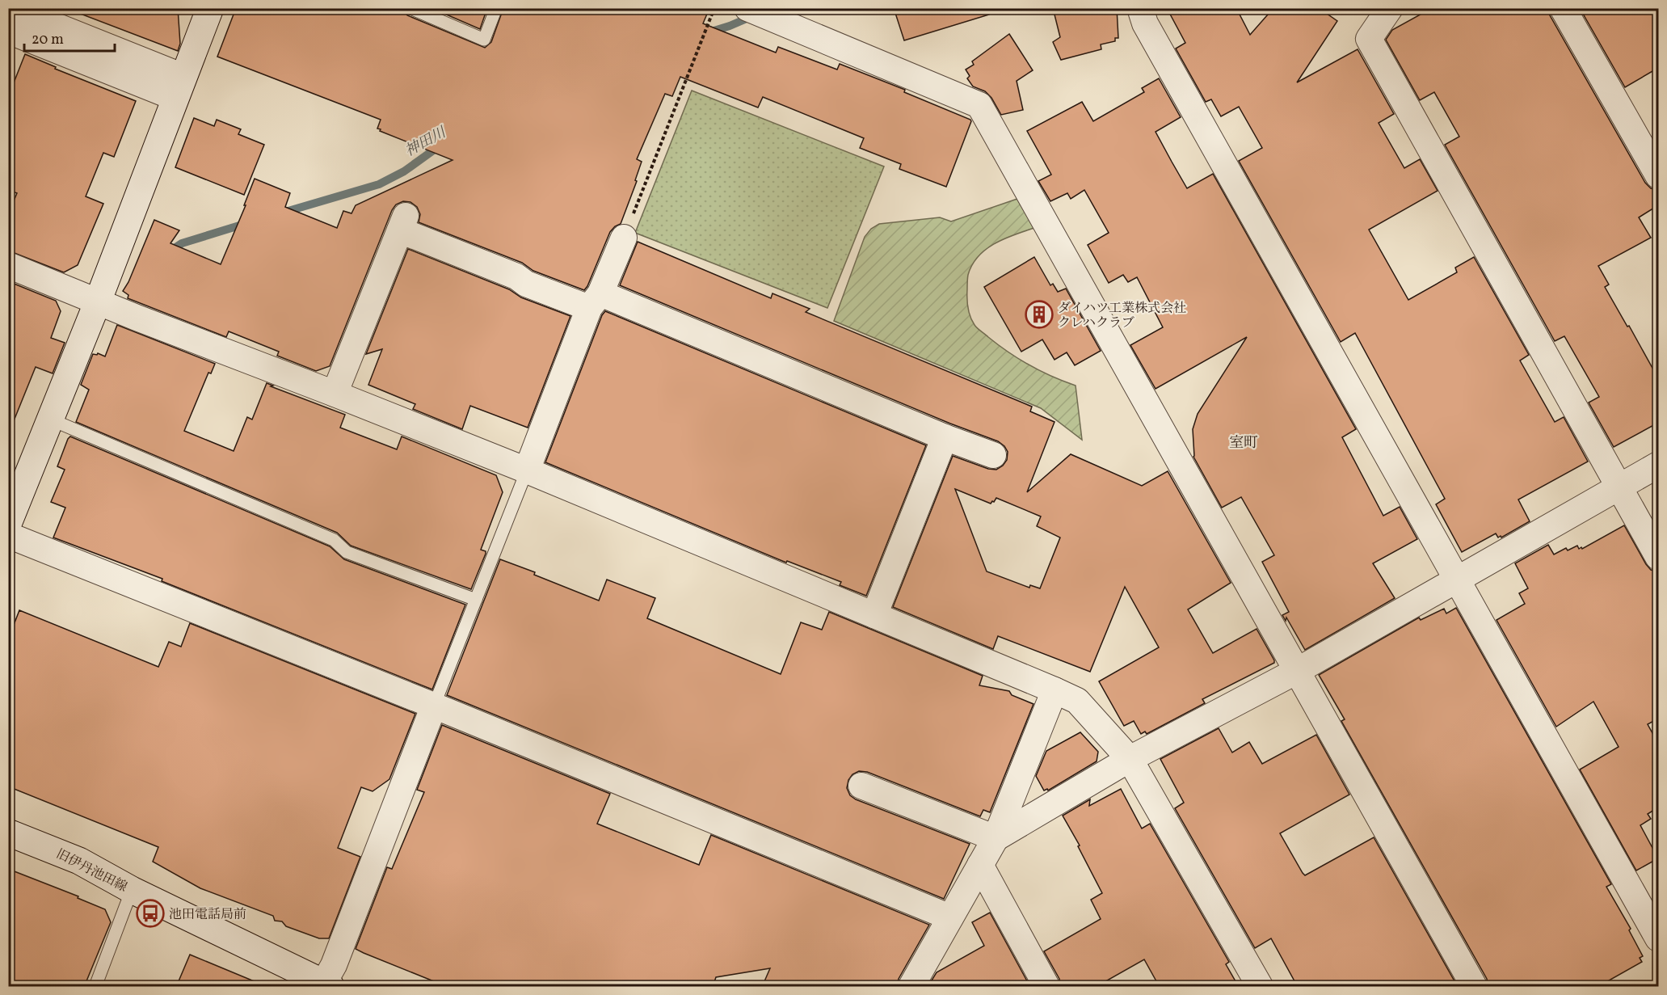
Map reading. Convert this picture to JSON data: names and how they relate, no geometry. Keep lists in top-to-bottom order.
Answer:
{
  "streets": {
    "street": ["旧伊丹池田線"]
  },
  "districts": ["室町"],
  "water": ["神田川"],
  "places": {
    "building": ["ダイハツ工業株式会社 クレハクラブ"],
    "bus stop": ["池田電話局前"]
  },
  "scale_bar": "20 m"
}
